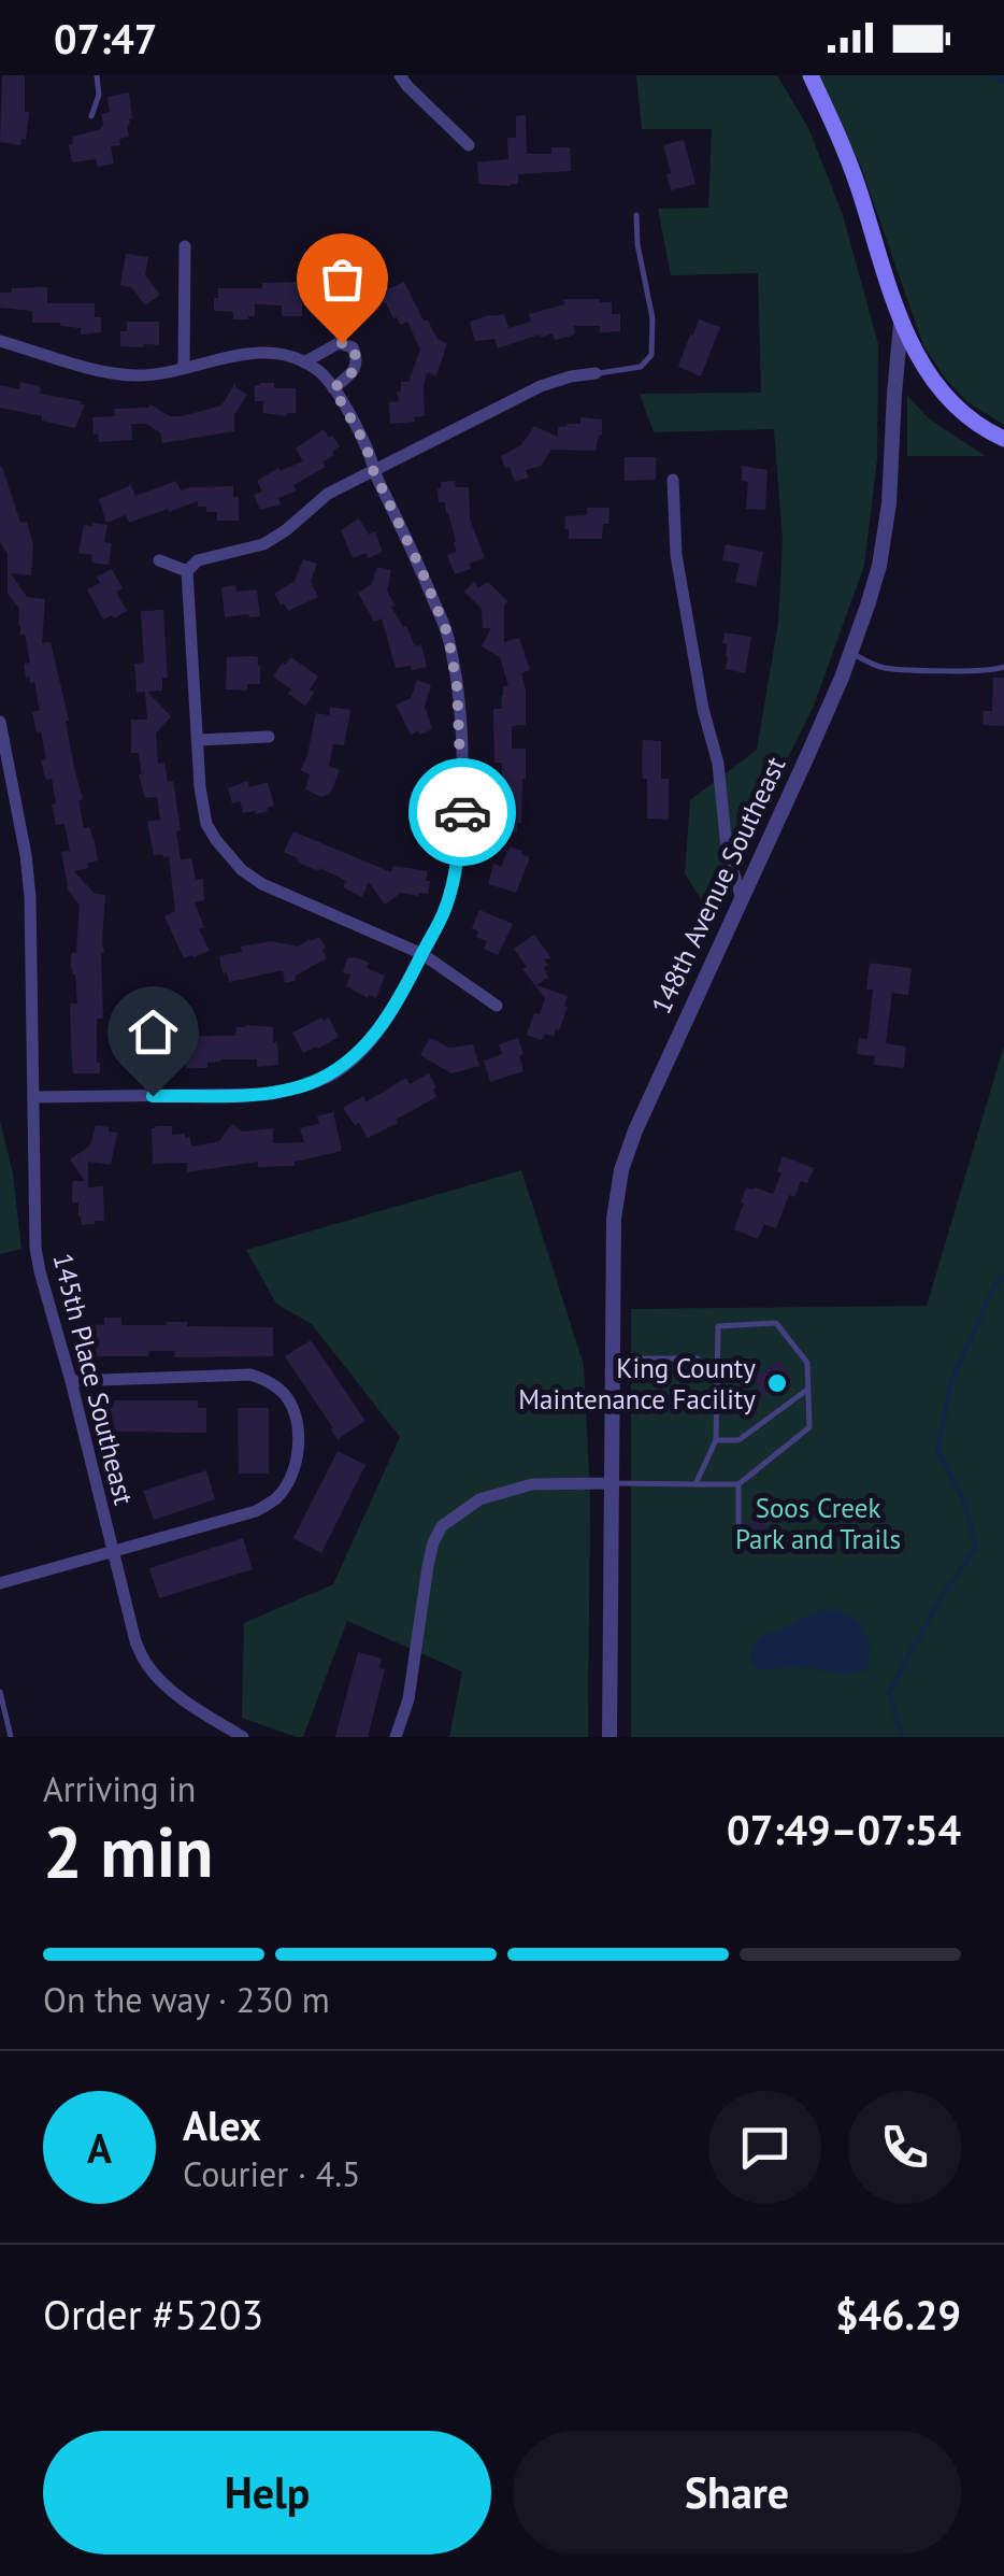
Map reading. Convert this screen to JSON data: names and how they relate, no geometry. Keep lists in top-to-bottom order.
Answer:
{
  "streets": {
    "main road": ["148th Avenue Southeast"],
    "street": ["145th Place Southeast"]
  },
  "parks": ["Soos Creek Park and Trails"],
  "places": ["King County Maintenance Facility"],
  "page": {
    "status": "07:47",
    "heading": ["2 min", "Arriving in", "07:49–07:54"],
    "panel": [
      "Alex",
      "Courier · 4.5",
      "Order #5203",
      "$46.29"
    ],
    "bar": "On the way · 230 m",
    "round": "A",
    "buttons": ["Help", "Share"]
  }
}
